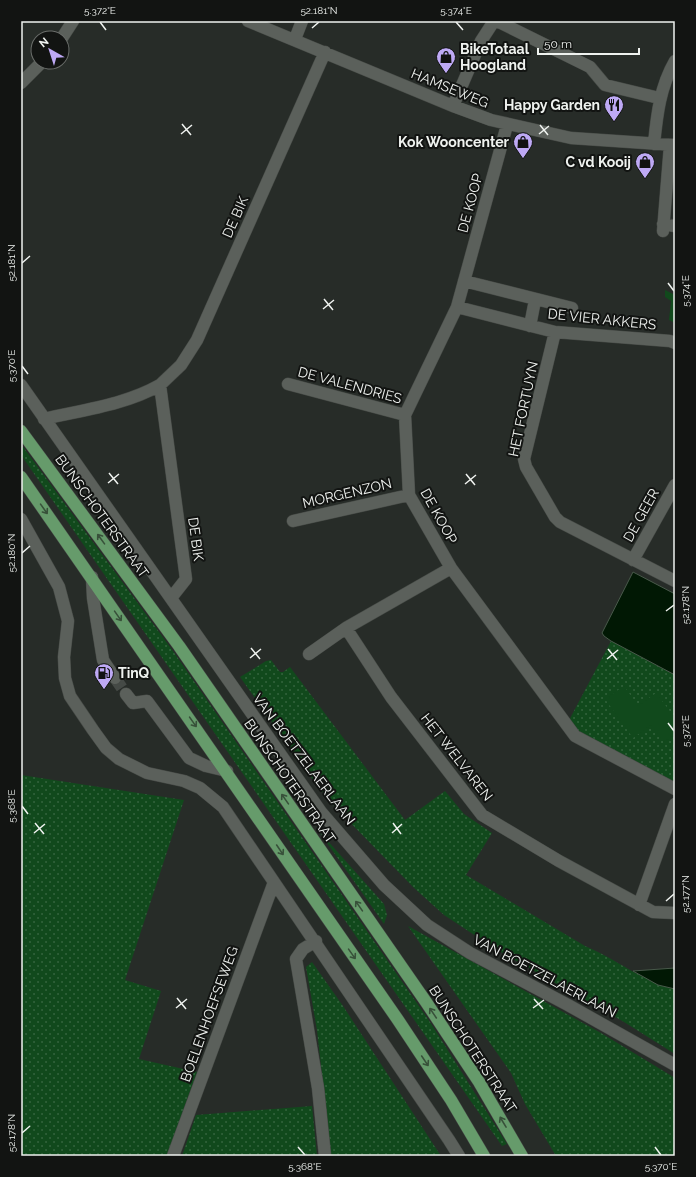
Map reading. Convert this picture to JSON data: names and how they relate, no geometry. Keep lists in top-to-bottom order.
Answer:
{
  "streets": {
    "main road": ["BUNSCHOTERSTRAAT"],
    "street": [
      "HAMSEWEG",
      "DE KOOP",
      "DE BIK",
      "DE VIER AKKERS",
      "DE VALENDRIES",
      "HET FORTUYN",
      "MORGENZON",
      "DE GEER",
      "HET WELVAREN",
      "VAN BOETZELAERLAAN",
      "BOELENHOEFSEWEG"
    ]
  },
  "crossings": [
    ["HAMSEWEG", "DE KOOP"],
    ["HAMSEWEG", "DE BIK"],
    ["DE KOOP", "DE VIER AKKERS"],
    ["DE KOOP", "DE VALENDRIES"],
    ["DE KOOP", "MORGENZON"],
    ["DE BIK", "VAN BOETZELAERLAAN"],
    ["DE VIER AKKERS", "HET FORTUYN"],
    ["HET FORTUYN", "DE GEER"]
  ],
  "places": {
    "shop": ["BikeTotaal Hoogland", "Kok Wooncenter", "C vd Kooij"],
    "restaurant": ["Happy Garden"],
    "fuel station": ["TinQ"]
  },
  "scale_bar": "50 m",
  "north": "top left",
  "coordinates": [
    "5.372°E",
    "52.181°N",
    "5.374°E",
    "5.370°E",
    "52.180°N",
    "52.178°N",
    "5.368°E",
    "52.177°N"
  ]
}
